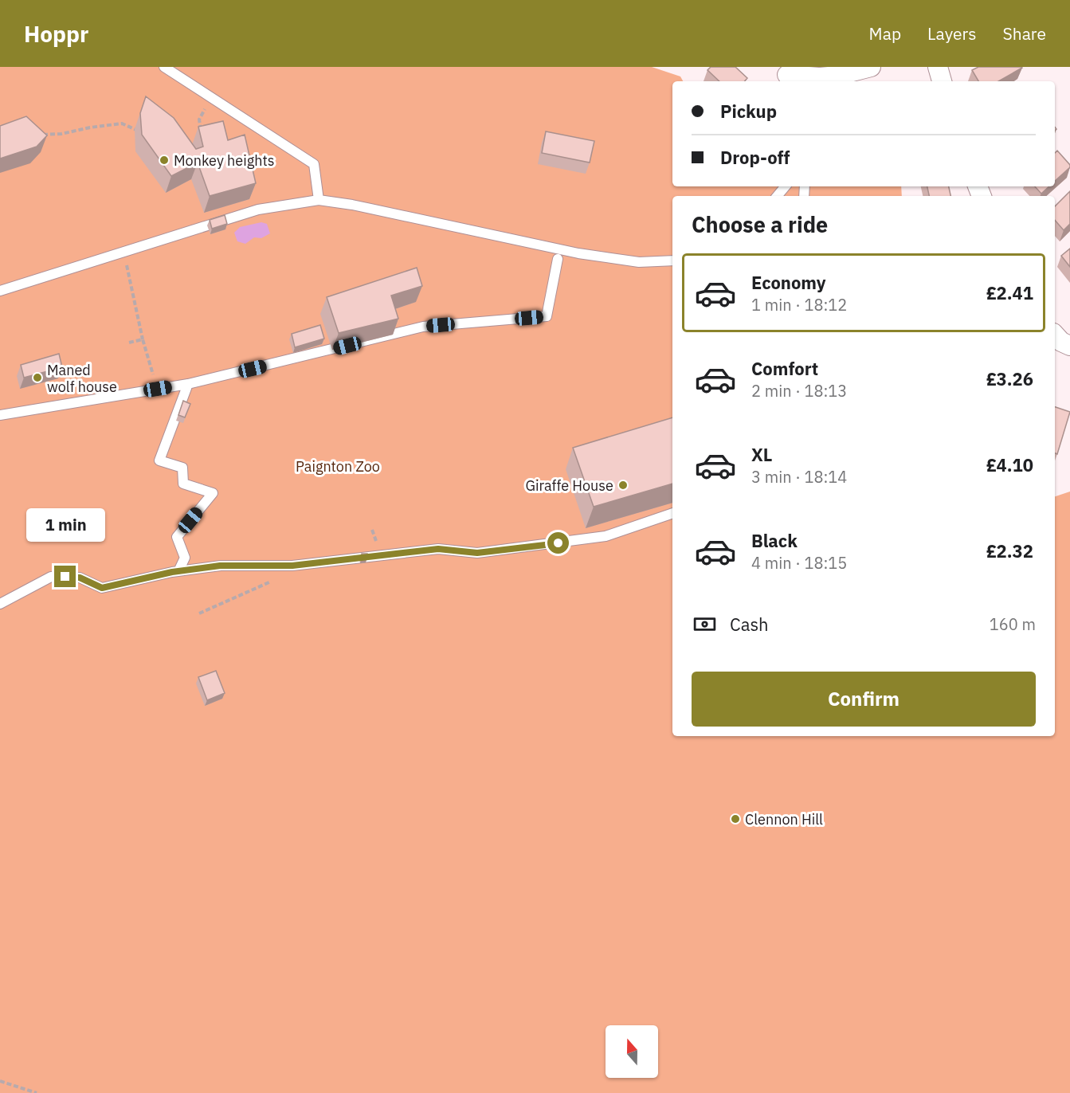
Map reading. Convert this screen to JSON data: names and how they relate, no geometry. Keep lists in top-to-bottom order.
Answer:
{
  "parks": ["Paignton Zoo"],
  "places": [
    "Monkey heights",
    "Maned wolf house",
    "Giraffe House",
    "Clennon Hill"
  ],
  "north": "top",
  "page": {
    "header": "Hoppr",
    "nav": ["Map", "Layers", "Share"],
    "banner": ["Pickup", "Drop-off"],
    "heading": "Choose a ride",
    "list": [
      {
        "name": "Economy",
        "note": "1 min · 18:12",
        "value": "£2.41"
      },
      {
        "name": "Comfort",
        "note": "2 min · 18:13",
        "value": "£3.26"
      },
      {
        "name": "XL",
        "note": "3 min · 18:14",
        "value": "£4.10"
      },
      {
        "name": "Black",
        "note": "4 min · 18:15",
        "value": "£2.32"
      }
    ],
    "bubble": "1 min",
    "pay": ["Cash", "160 m"],
    "buttons": "Confirm"
  }
}
